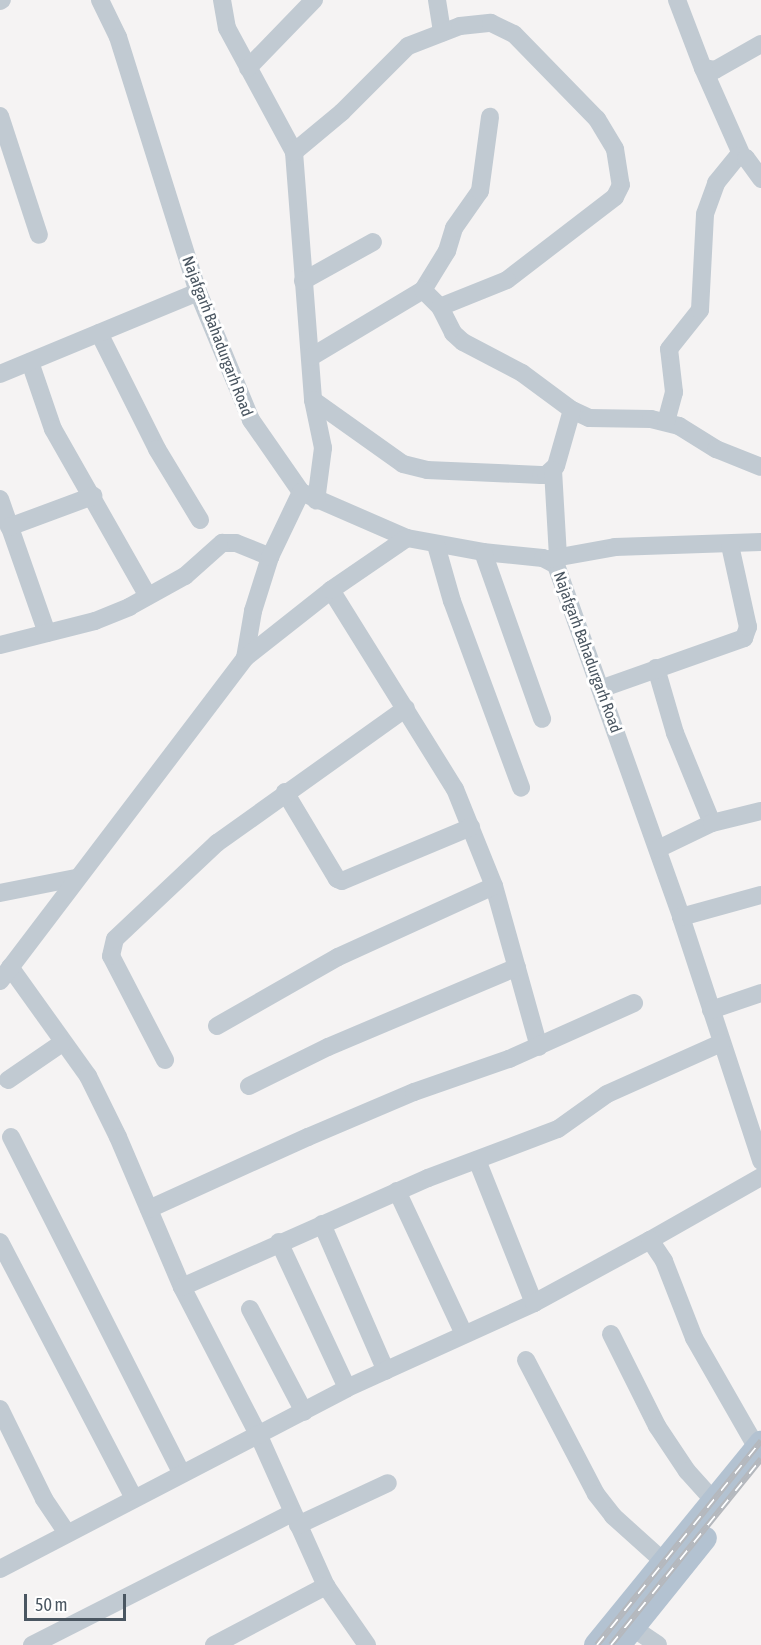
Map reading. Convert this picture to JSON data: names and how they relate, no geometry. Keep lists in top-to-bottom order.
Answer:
{
  "streets": {
    "street": ["Najafgarh Bahadurgarh Road"]
  },
  "scale_bar": "50 m"
}
